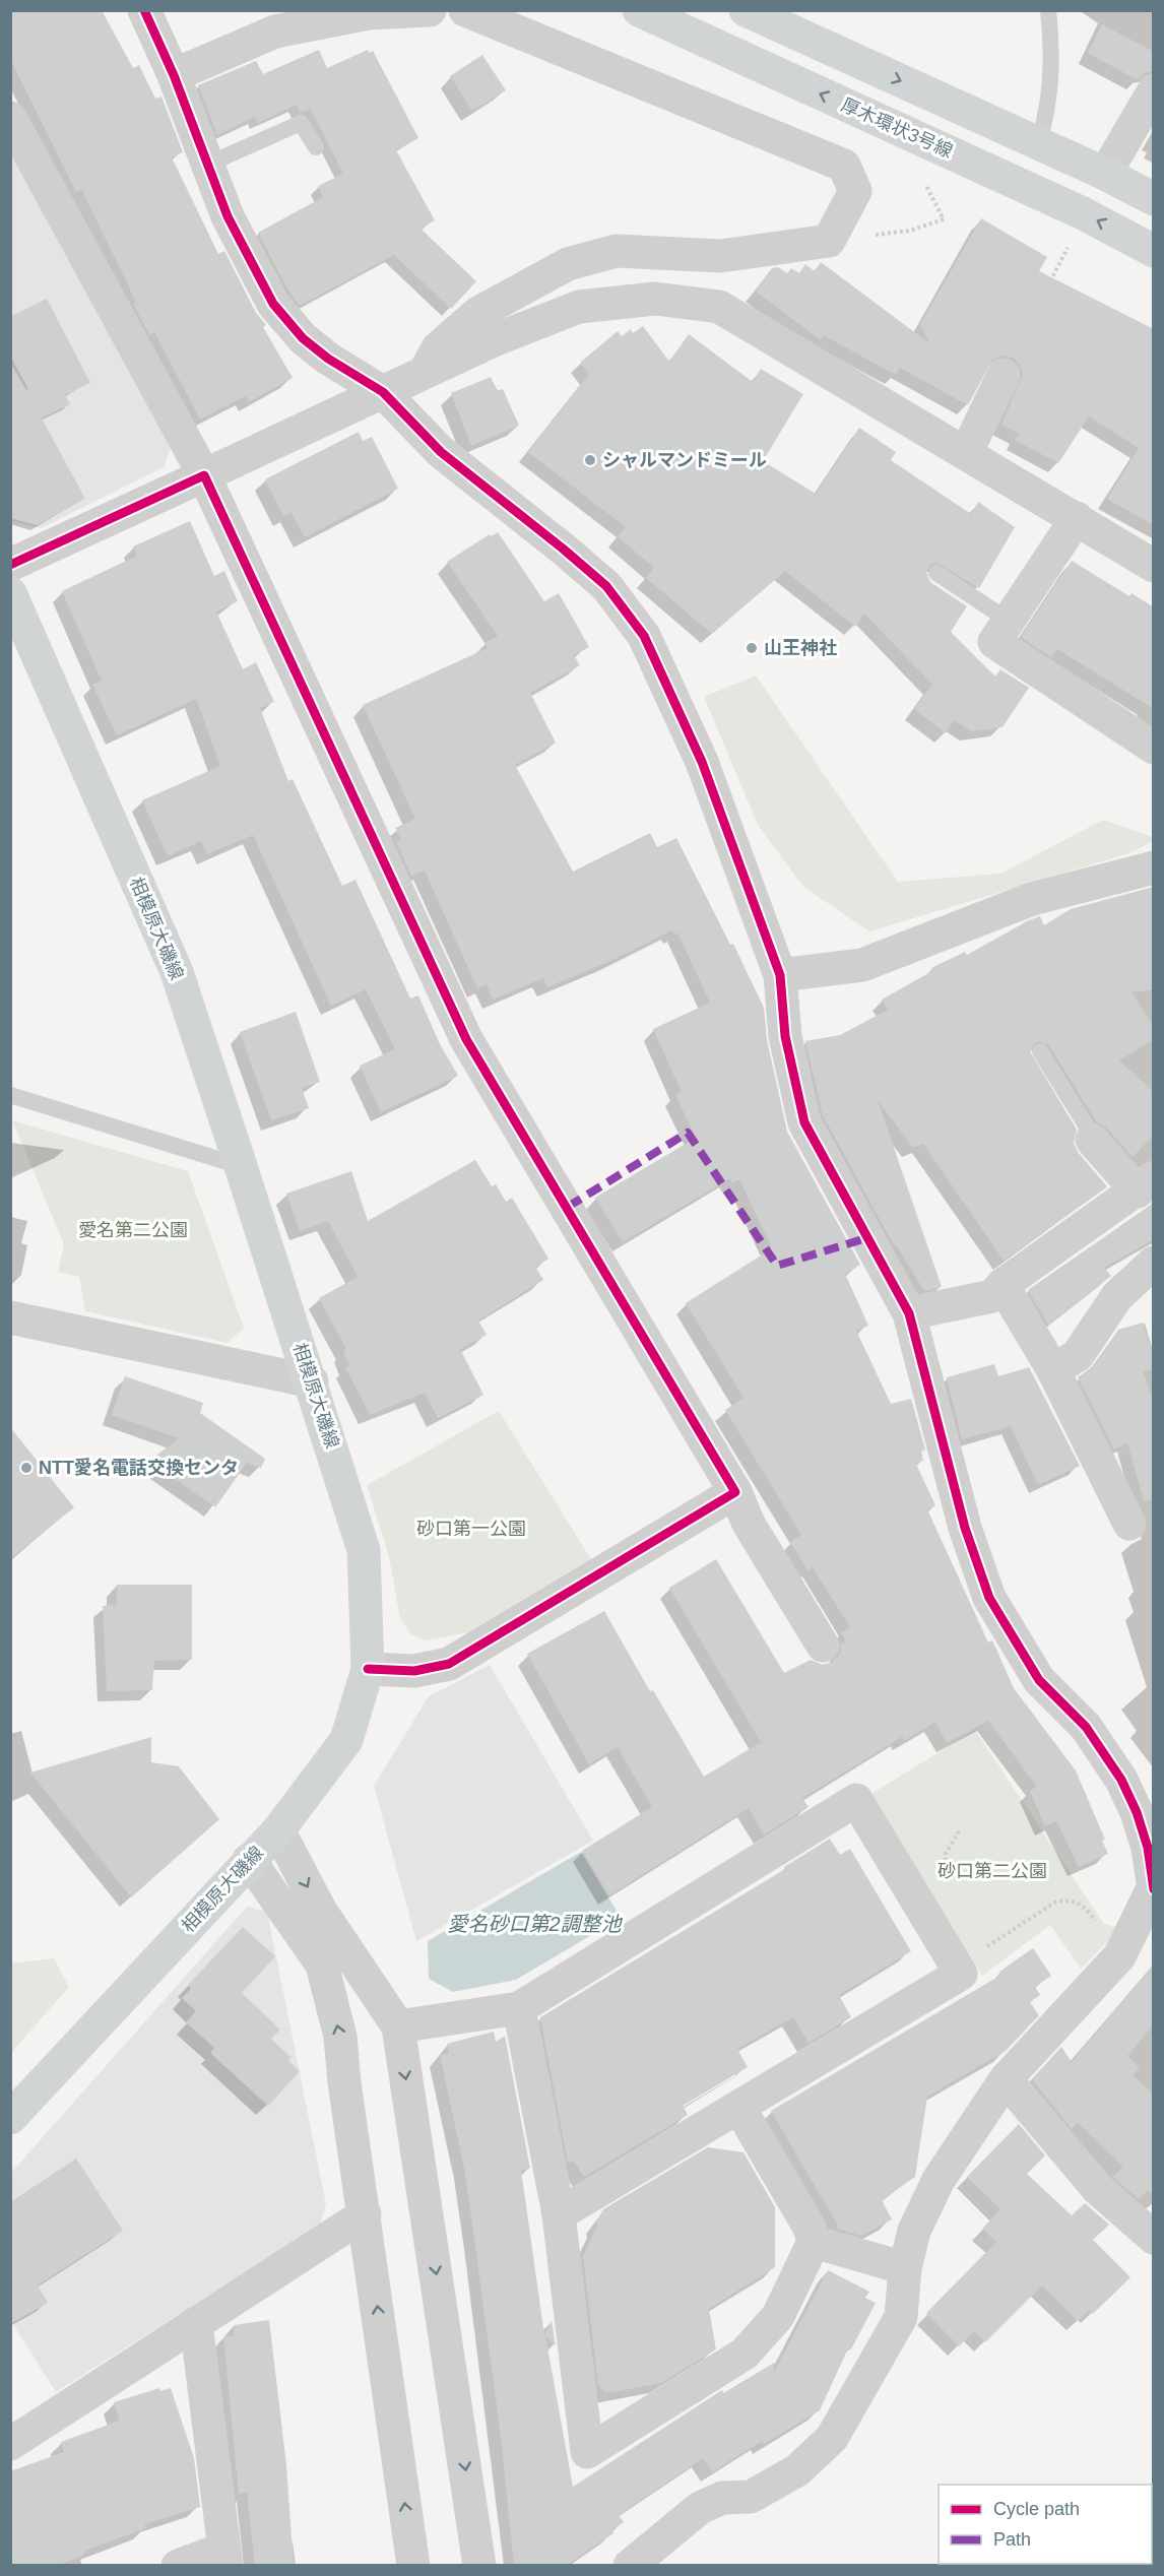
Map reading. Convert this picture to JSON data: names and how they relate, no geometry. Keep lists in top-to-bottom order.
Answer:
{
  "streets": {
    "main road": ["厚木環状3号線", "相模原大磯線"]
  },
  "water": ["愛名砂口第2調整池"],
  "parks": ["愛名第二公園", "砂口第一公園", "砂口第二公園"],
  "places": ["シャルマンドミール", "山王神社", "NTT愛名電話交換センタ"],
  "legend": ["Cycle path", "Path"]
}
